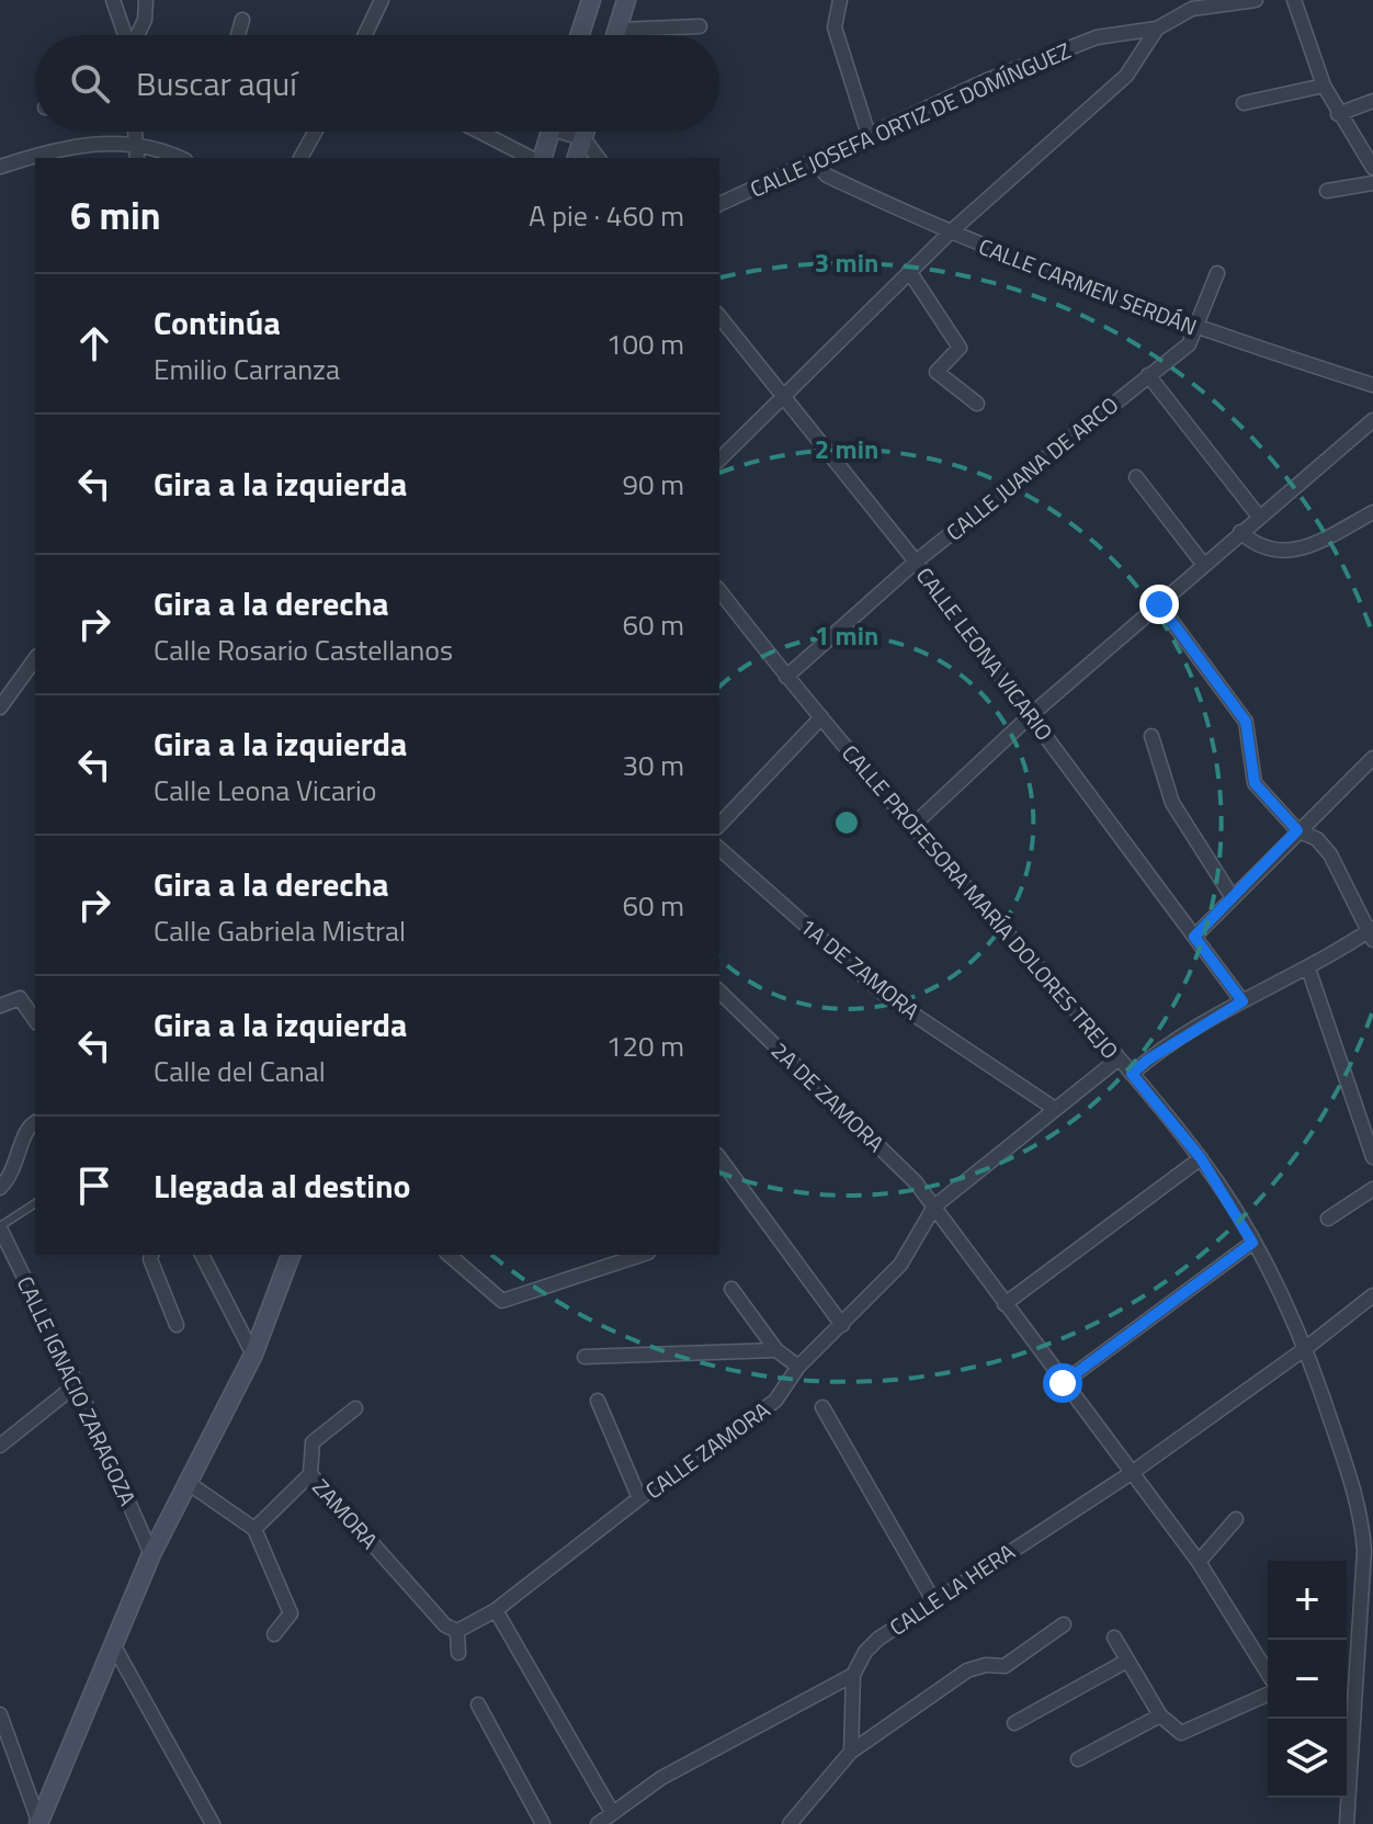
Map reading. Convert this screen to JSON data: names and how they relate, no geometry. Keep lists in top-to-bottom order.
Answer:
{
  "streets": {
    "street": [
      "CALLE JOSEFA ORTIZ DE DOMÍNGUEZ",
      "CALLE CARMEN SERDÁN",
      "CALLE JUANA DE ARCO",
      "CALLE LEONA VICARIO",
      "CALLE PROFESORA MARÍA DOLORES TREJO",
      "1A DE ZAMORA",
      "2A DE ZAMORA",
      "CALLE IGNACIO ZARAGOZA",
      "CALLE ZAMORA",
      "ZAMORA",
      "CALLE LA HERA"
    ]
  },
  "crossings": [
    ["CALLE JOSEFA ORTIZ DE DOMÍNGUEZ", "CALLE CARMEN SERDÁN"],
    ["CALLE CARMEN SERDÁN", "CALLE JUANA DE ARCO"],
    ["CALLE JUANA DE ARCO", "CALLE LEONA VICARIO"],
    ["CALLE JUANA DE ARCO", "CALLE PROFESORA MARÍA DOLORES TREJO"],
    ["CALLE PROFESORA MARÍA DOLORES TREJO", "CALLE ZAMORA"],
    ["CALLE PROFESORA MARÍA DOLORES TREJO", "CALLE LA HERA"],
    ["1A DE ZAMORA", "CALLE ZAMORA"],
    ["2A DE ZAMORA", "CALLE ZAMORA"],
    ["2A DE ZAMORA", "CALLE LA HERA"],
    ["CALLE ZAMORA", "ZAMORA"]
  ],
  "page": {
    "search": "Buscar aquí",
    "heading": ["6 min", "A pie · 460 m"],
    "list": [
      ["Continúa", "Emilio Carranza", "100 m"],
      ["Gira a la izquierda", "90 m"],
      ["Gira a la derecha", "Calle Rosario Castellanos", "60 m"],
      ["Gira a la izquierda", "Calle Leona Vicario", "30 m"],
      ["Gira a la derecha", "Calle Gabriela Mistral", "60 m"],
      ["Gira a la izquierda", "Calle del Canal", "120 m"],
      "Llegada al destino"
    ],
    "map_buttons": ["+", "−"]
  },
  "rings": ["3 min", "2 min", "1 min"]
}
